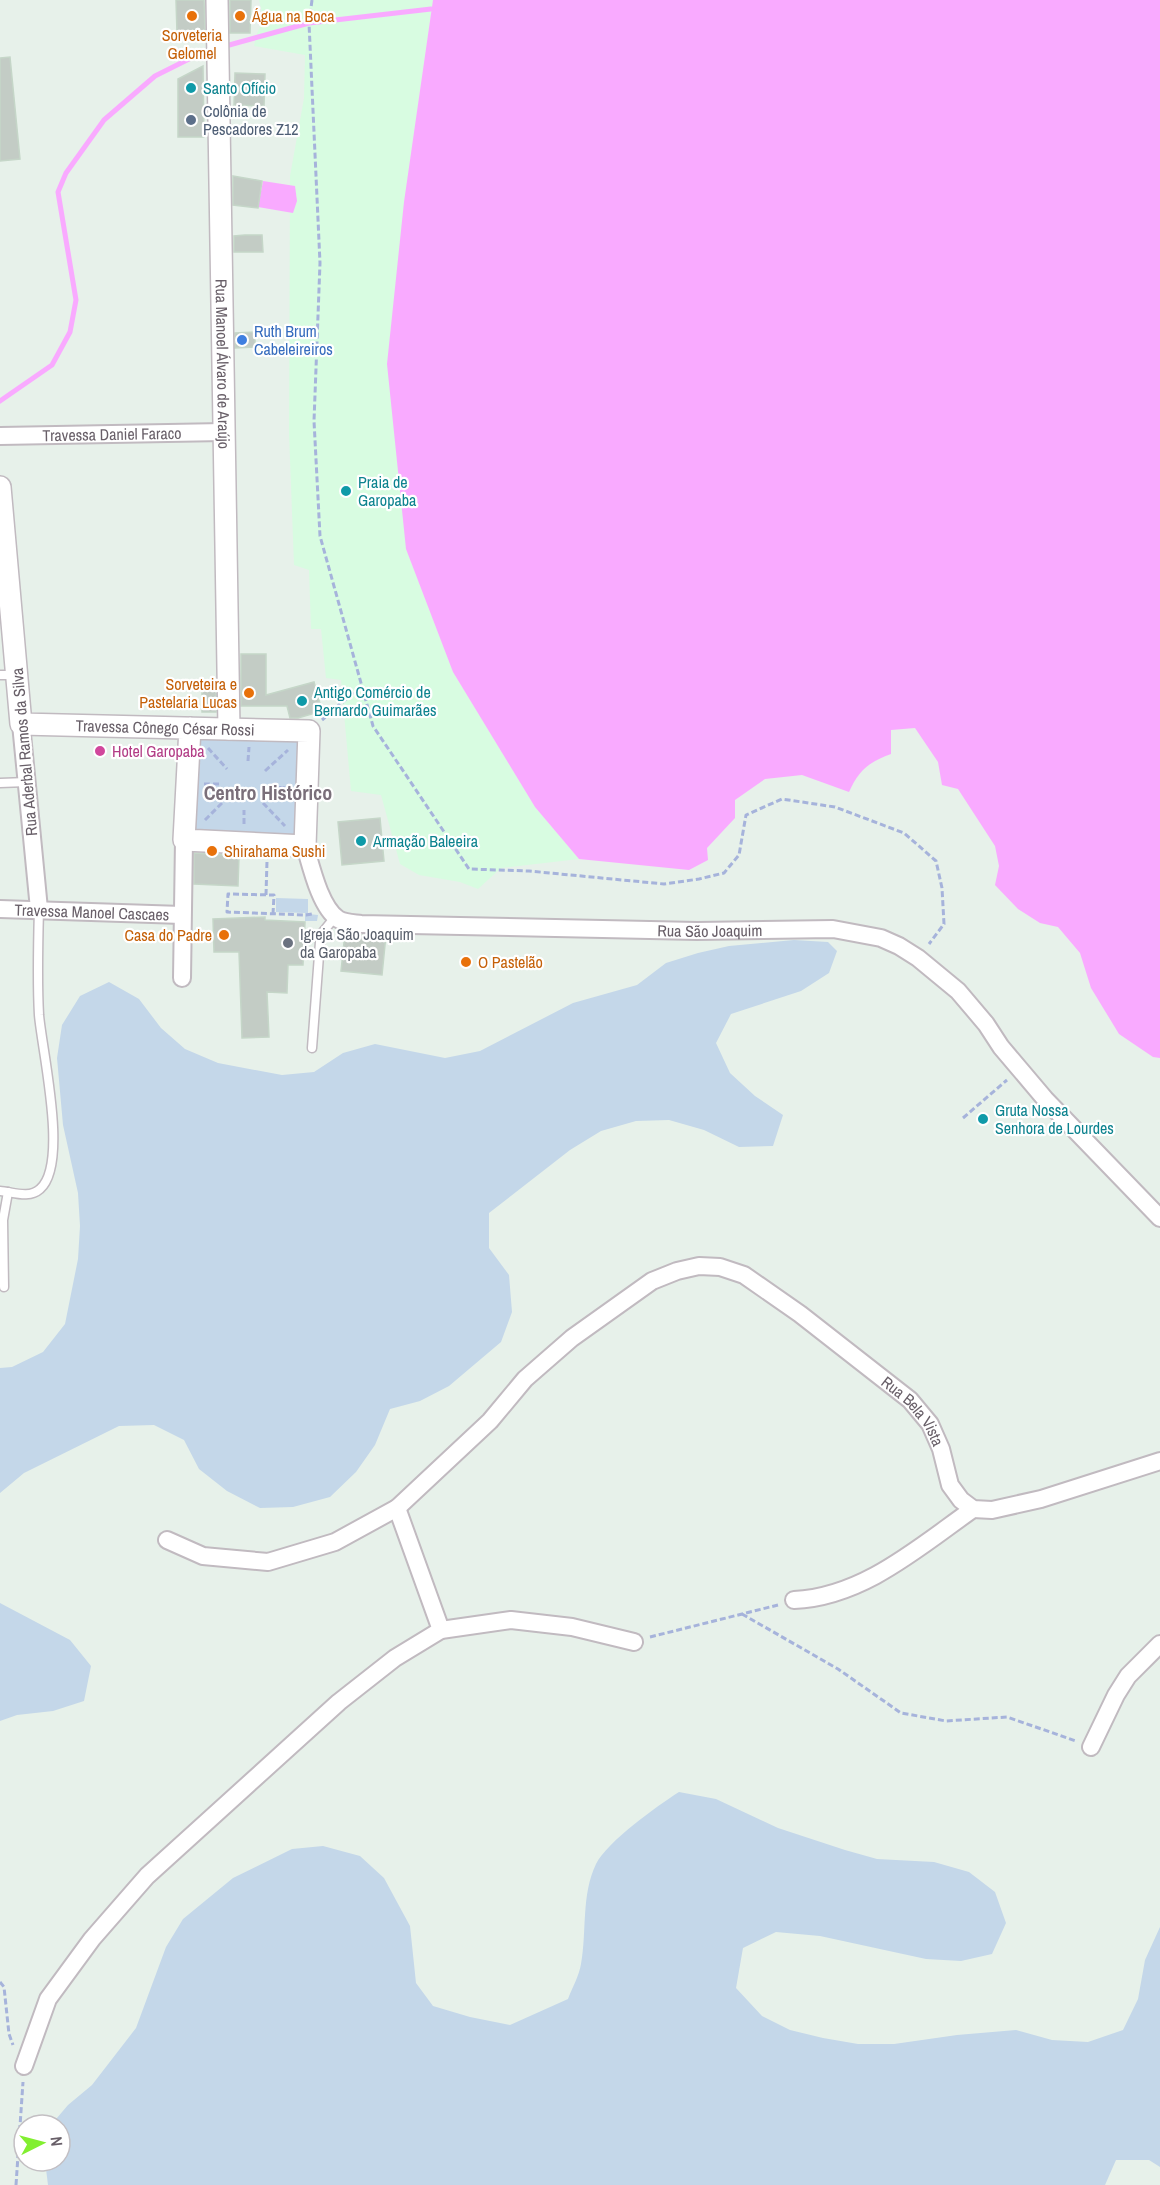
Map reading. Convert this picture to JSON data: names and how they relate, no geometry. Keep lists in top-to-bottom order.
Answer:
{
  "streets": {
    "street": [
      "Rua Manoel Álvaro de Araújo",
      "Travessa Daniel Faraco",
      "Travessa Cônego César Rossi",
      "Rua Aderbal Ramos da Silva",
      "Travessa Manoel Cascaes",
      "Rua São Joaquim",
      "Rua Bela Vista"
    ]
  },
  "crossings": [
    ["Rua Manoel Álvaro de Araújo", "Travessa Daniel Faraco"],
    ["Rua Manoel Álvaro de Araújo", "Travessa Cônego César Rossi"],
    ["Travessa Cônego César Rossi", "Rua Aderbal Ramos da Silva"],
    ["Rua Aderbal Ramos da Silva", "Travessa Manoel Cascaes"]
  ],
  "districts": ["Centro Histórico"],
  "places": [
    "Sorveteria Gelomel",
    "Água na Boca",
    "Santo Ofício",
    "Colônia de Pescadores Z12",
    "Ruth Brum Cabeleireiros",
    "Praia de Garopaba",
    "Sorveteira e Pastelaria Lucas",
    "Antigo Comércio de Bernardo Guimarães",
    "Hotel Garopaba",
    "Armação Baleeira",
    "Shirahama Sushi",
    "Casa do Padre",
    "Igreja São Joaquim da Garopaba",
    "O Pastelão",
    "Gruta Nossa Senhora de Lourdes"
  ],
  "north": "right"
}
